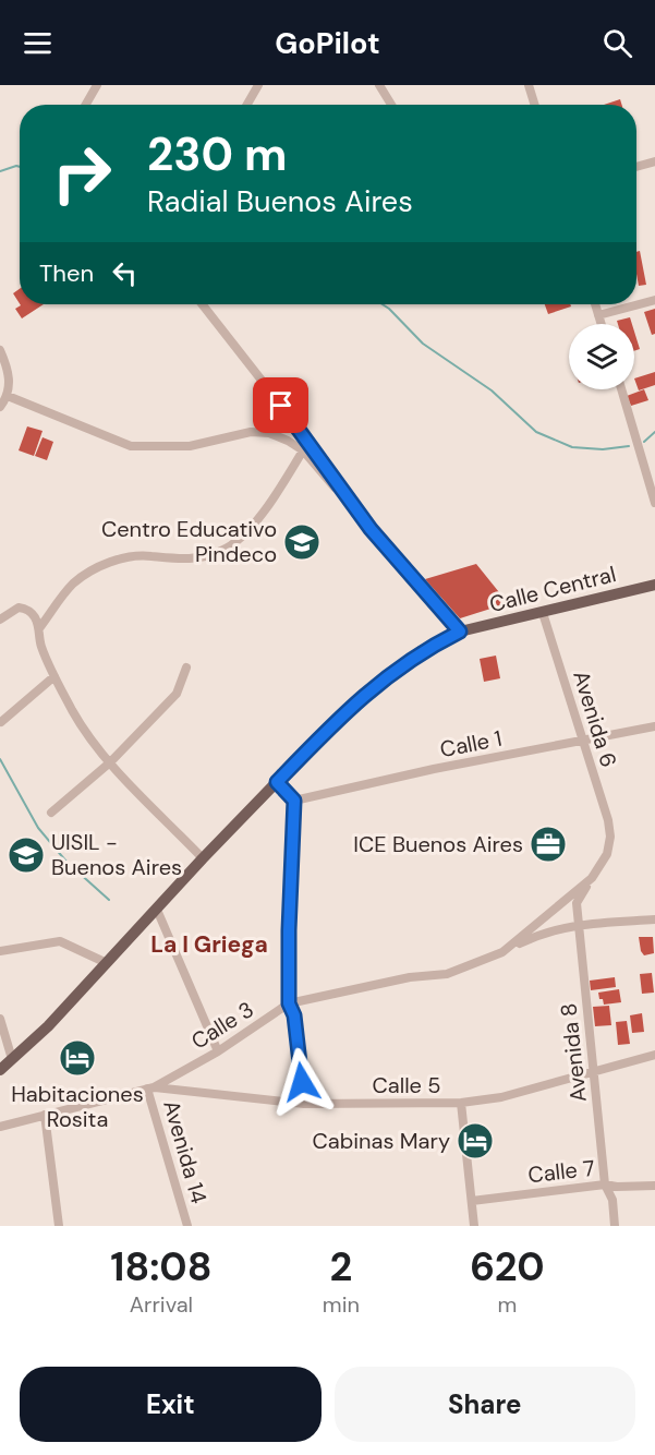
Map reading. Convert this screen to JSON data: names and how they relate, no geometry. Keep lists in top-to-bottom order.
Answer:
{
  "streets": {
    "main road": ["Calle Central"],
    "street": [
      "Avenida 6",
      "Calle 1",
      "Calle 3",
      "Avenida 8",
      "Calle 5",
      "Avenida 14",
      "Calle 7"
    ]
  },
  "crossings": [
    ["Calle Central", "Avenida 6"],
    ["Avenida 6", "Calle 1"],
    ["Avenida 6", "Calle 3"],
    ["Calle 3", "Avenida 8"],
    ["Calle 3", "Calle 5"],
    ["Calle 3", "Avenida 14"],
    ["Avenida 8", "Calle 5"],
    ["Avenida 8", "Calle 7"],
    ["Calle 5", "Avenida 14"]
  ],
  "districts": ["La I Griega"],
  "places": {
    "school or university": ["Centro Educativo Pindeco", "UISIL - Buenos Aires"],
    "office": ["ICE Buenos Aires"],
    "hotel": ["Habitaciones Rosita", "Cabinas Mary"]
  },
  "page": {
    "header": "GoPilot",
    "turn": ["230 m", "Radial Buenos Aires"],
    "then": "Then",
    "eta": [
      "18:08",
      "Arrival",
      "2",
      "min",
      "620",
      "m"
    ],
    "buttons": ["Exit", "Share"]
  }
}
